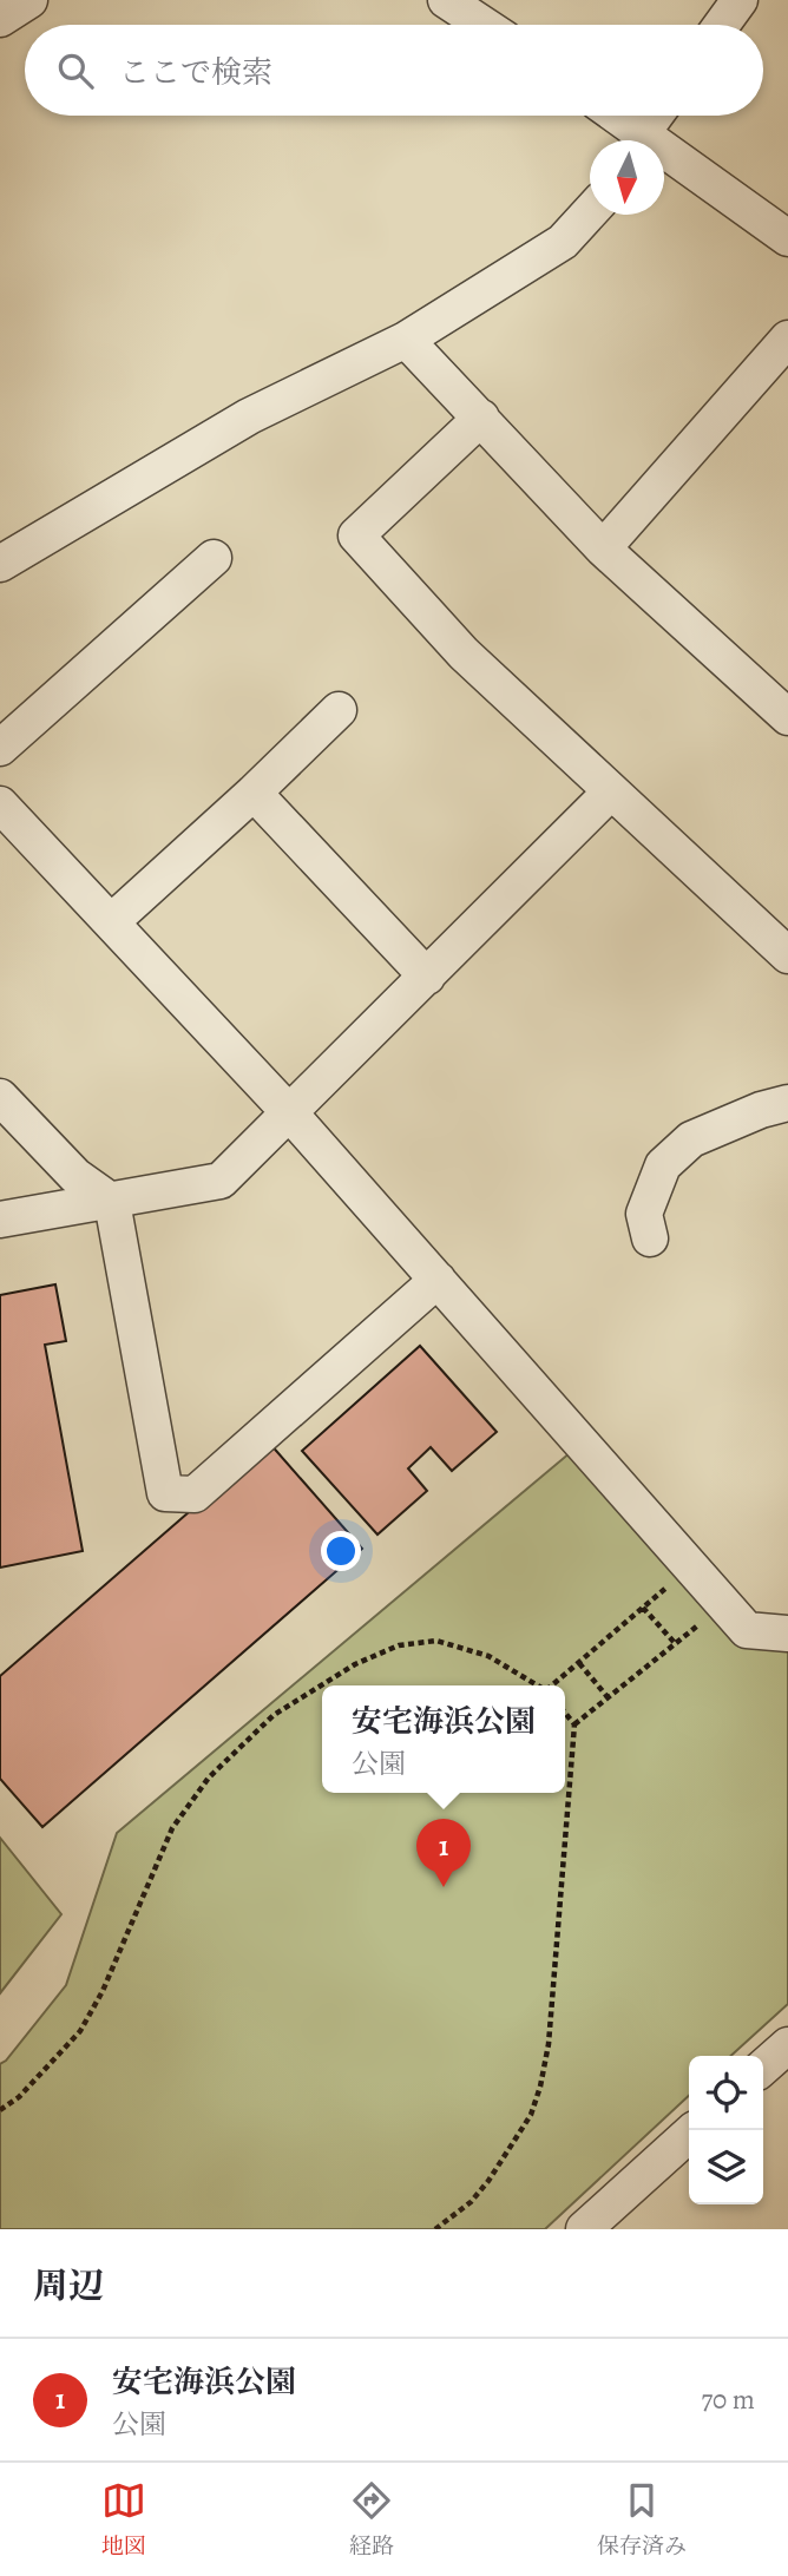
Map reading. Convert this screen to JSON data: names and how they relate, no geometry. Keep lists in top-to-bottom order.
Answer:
{
  "north": "bottom",
  "page": {
    "search": "ここで検索",
    "popup": ["安宅海浜公園", "公園"],
    "pins": "1",
    "heading": "周辺",
    "list": [
      {
        "mark": "1",
        "name": "安宅海浜公園",
        "note": "公園",
        "value": "70 m"
      }
    ],
    "nav": ["地図", "経路", "保存済み"]
  }
}
